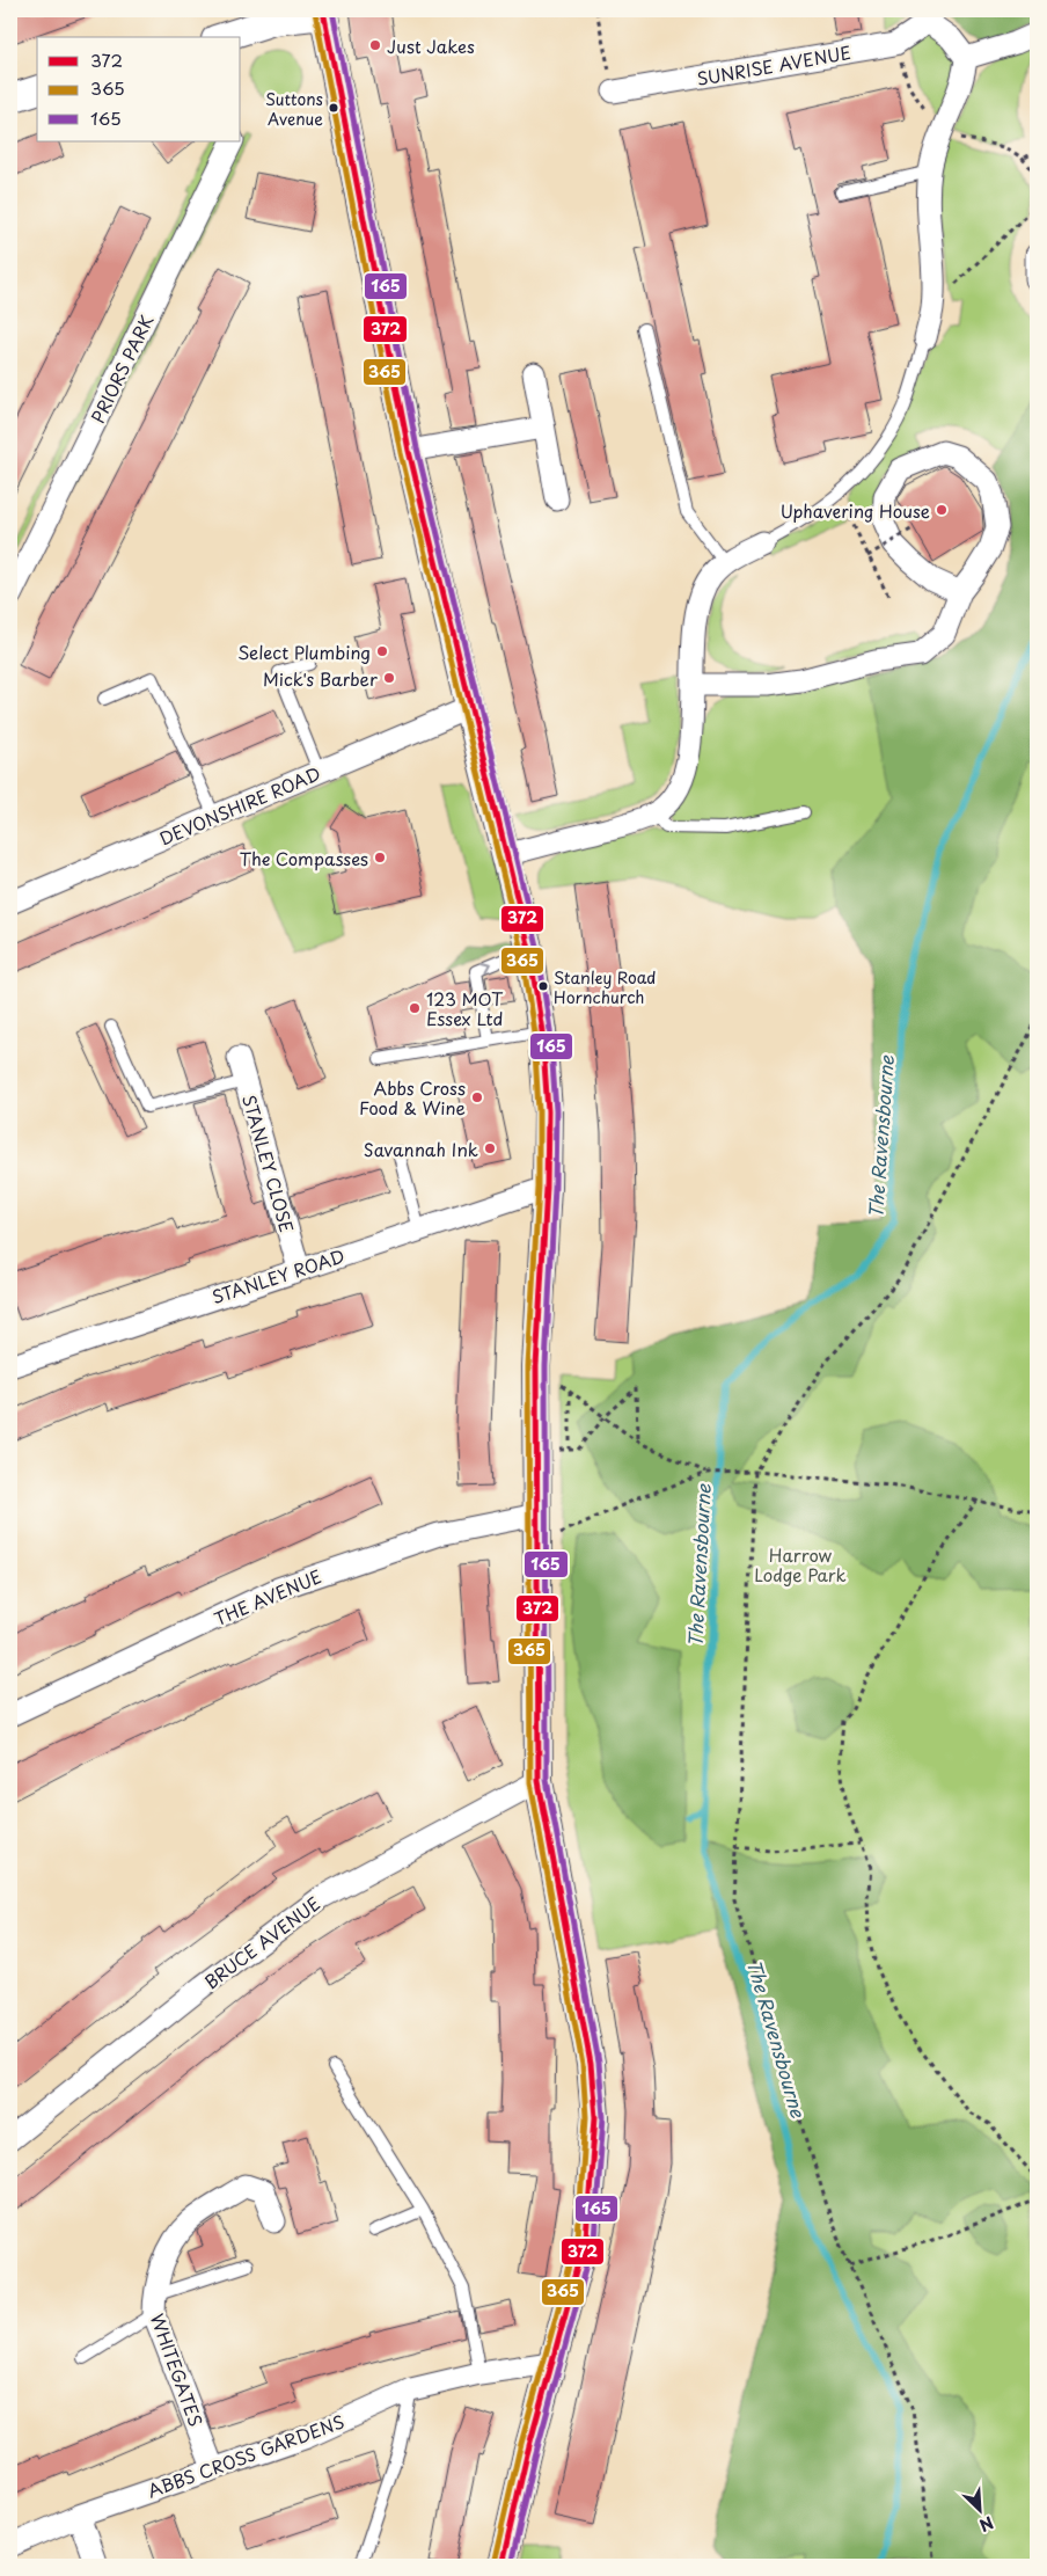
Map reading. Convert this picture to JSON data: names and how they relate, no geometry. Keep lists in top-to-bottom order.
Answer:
{
  "streets": {
    "street": [
      "SUNRISE AVENUE",
      "PRIORS PARK",
      "DEVONSHIRE ROAD",
      "STANLEY CLOSE",
      "STANLEY ROAD",
      "THE AVENUE",
      "BRUCE AVENUE",
      "WHITEGATES",
      "ABBS CROSS GARDENS"
    ]
  },
  "crossings": [
    ["STANLEY CLOSE", "STANLEY ROAD"],
    ["WHITEGATES", "ABBS CROSS GARDENS"]
  ],
  "water": ["The Ravensbourne"],
  "parks": ["Harrow Lodge Park"],
  "places": [
    "Just Jakes",
    "Suttons Avenue",
    "Uphavering House",
    "Select Plumbing",
    "Mick's Barber",
    "The Compasses",
    "Stanley Road Hornchurch",
    "123 MOT Essex Ltd",
    "Abbs Cross Food & Wine",
    "Savannah Ink"
  ],
  "lines": ["transit line 372", "transit line 165", "transit line 365"],
  "legend": ["372", "365", "165"],
  "north": "bottom right"
}
